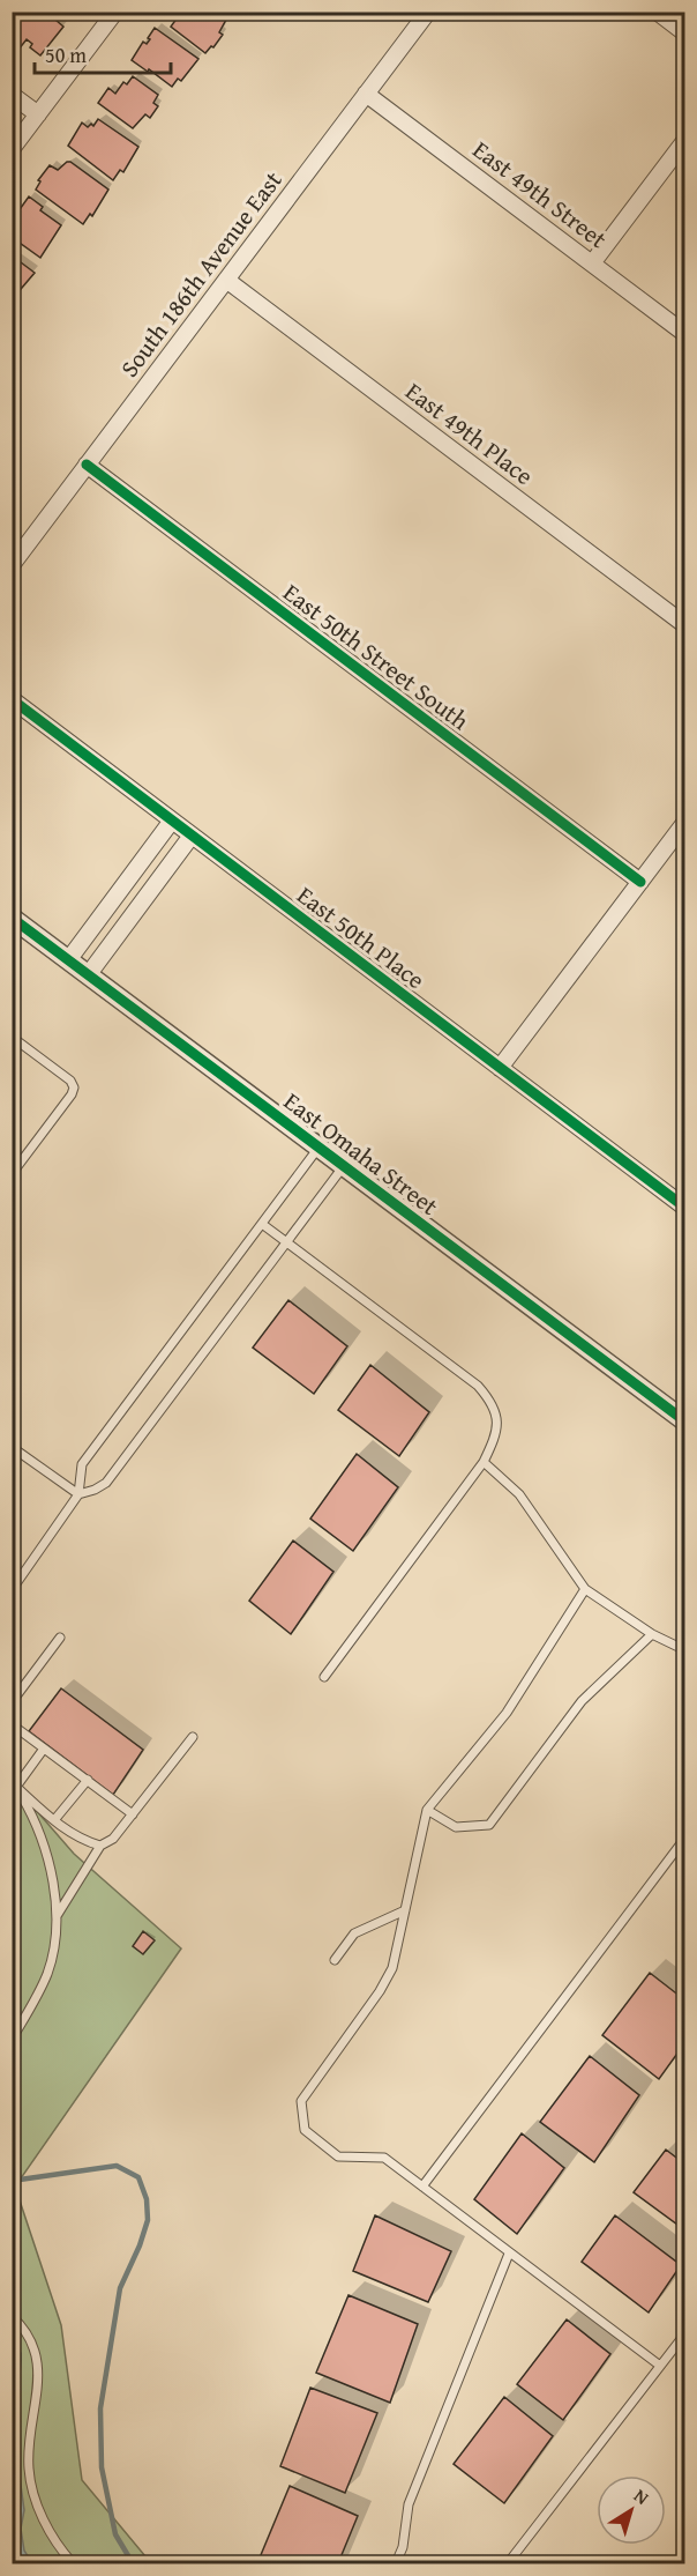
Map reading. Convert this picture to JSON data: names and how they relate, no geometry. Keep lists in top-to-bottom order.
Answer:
{
  "streets": {
    "street": [
      "East 49th Street",
      "South 186th Avenue East",
      "East 49th Place",
      "East 50th Street South",
      "East 50th Place",
      "East Omaha Street"
    ]
  },
  "crossings": [
    ["East 49th Street", "South 186th Avenue East"],
    ["South 186th Avenue East", "East 49th Place"],
    ["South 186th Avenue East", "East 50th Street South"]
  ],
  "scale_bar": "50 m",
  "north": "top right"
}
